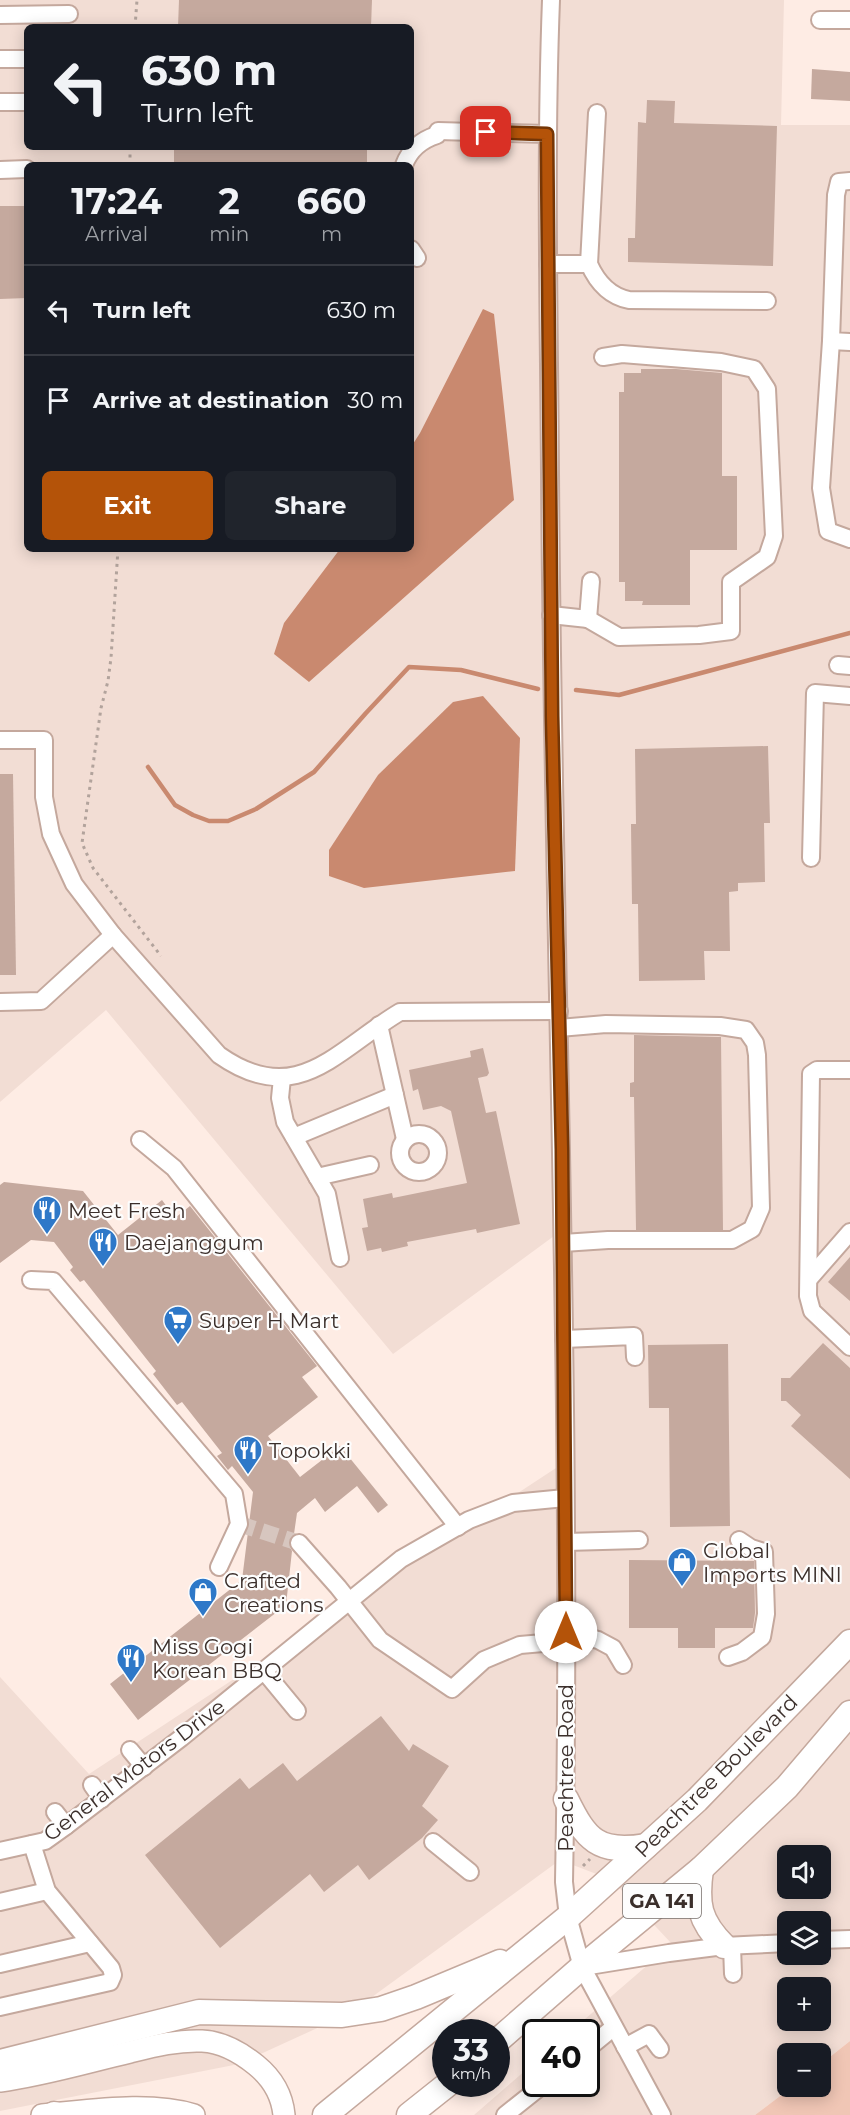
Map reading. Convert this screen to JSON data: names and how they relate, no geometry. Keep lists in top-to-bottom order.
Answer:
{
  "streets": {
    "highway": ["Peachtree Boulevard", "GA 141"],
    "street": ["Peachtree Road", "General Motors Drive"]
  },
  "crossings": [
    ["Peachtree Road", "General Motors Drive"],
    ["Peachtree Road", "Peachtree Boulevard"],
    ["Peachtree Road", "GA 141"],
    ["Peachtree Boulevard", "GA 141"]
  ],
  "places": {
    "restaurant": [
      "Meet Fresh",
      "Daejanggum",
      "Topokki",
      "Miss Gogi Korean BBQ"
    ],
    "supermarket": ["Super H Mart"],
    "shop": ["Global Imports MINI", "Crafted Creations"]
  },
  "page": {
    "turn": ["630 m", "Turn left"],
    "eta": [
      "17:24",
      "Arrival",
      "2",
      "min",
      "660",
      "m"
    ],
    "list": [
      {
        "name": "Turn left",
        "value": "630 m"
      },
      {
        "name": "Arrive at destination",
        "value": "30 m"
      }
    ],
    "buttons": ["Exit", "Share"],
    "map_buttons": ["+", "−"],
    "speed": "33 km/h",
    "limit": "40"
  }
}
